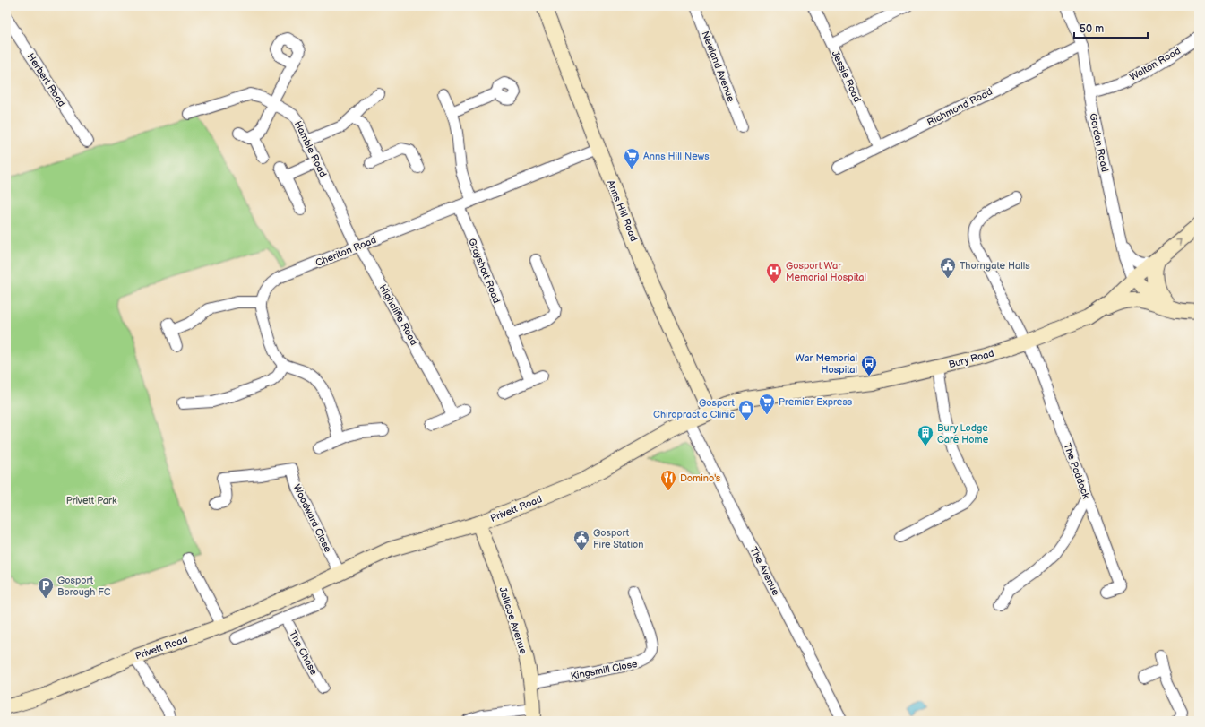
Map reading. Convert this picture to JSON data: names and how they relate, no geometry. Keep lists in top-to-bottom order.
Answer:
{
  "streets": {
    "main road": [
      "Anns Hill Road",
      "Bury Road",
      "Privett Road",
      "Jellicoe Avenue"
    ],
    "street": [
      "Walton Road",
      "Newland Avenue",
      "Jessie Road",
      "Herbert Road",
      "Richmond Road",
      "Gordon Road",
      "Hamble Road",
      "Cheriton Road",
      "Grayshott Road",
      "Highcliffe Road",
      "The Paddock",
      "Woodward Close",
      "The Avenue",
      "The Chase",
      "Kingsmill Close"
    ]
  },
  "crossings": [
    ["Walton Road", "Gordon Road"],
    ["Jessie Road", "Richmond Road"],
    ["Richmond Road", "Gordon Road"],
    ["Gordon Road", "Bury Road"],
    ["Hamble Road", "Cheriton Road"],
    ["Hamble Road", "Highcliffe Road"],
    ["Anns Hill Road", "Cheriton Road"],
    ["Anns Hill Road", "Bury Road"],
    ["Anns Hill Road", "Privett Road"],
    ["Cheriton Road", "Grayshott Road"],
    ["Cheriton Road", "Highcliffe Road"],
    ["Bury Road", "The Paddock"],
    ["Bury Road", "Privett Road"],
    ["Privett Road", "Woodward Close"],
    ["Privett Road", "The Avenue"],
    ["Privett Road", "Jellicoe Avenue"],
    ["Jellicoe Avenue", "Kingsmill Close"]
  ],
  "parks": ["Privett Park"],
  "places": {
    "supermarket": ["Anns Hill News", "Premier Express"],
    "public building": ["Thorngate Halls", "Gosport Fire Station"],
    "hospital": ["Gosport War Memorial Hospital"],
    "bus stop": ["War Memorial Hospital"],
    "shop": ["Gosport Chiropractic Clinic"],
    "building": ["Bury Lodge Care Home"],
    "restaurant": ["Domino's"],
    "parking": ["Gosport Borough FC"]
  },
  "scale_bar": "50 m"
}
